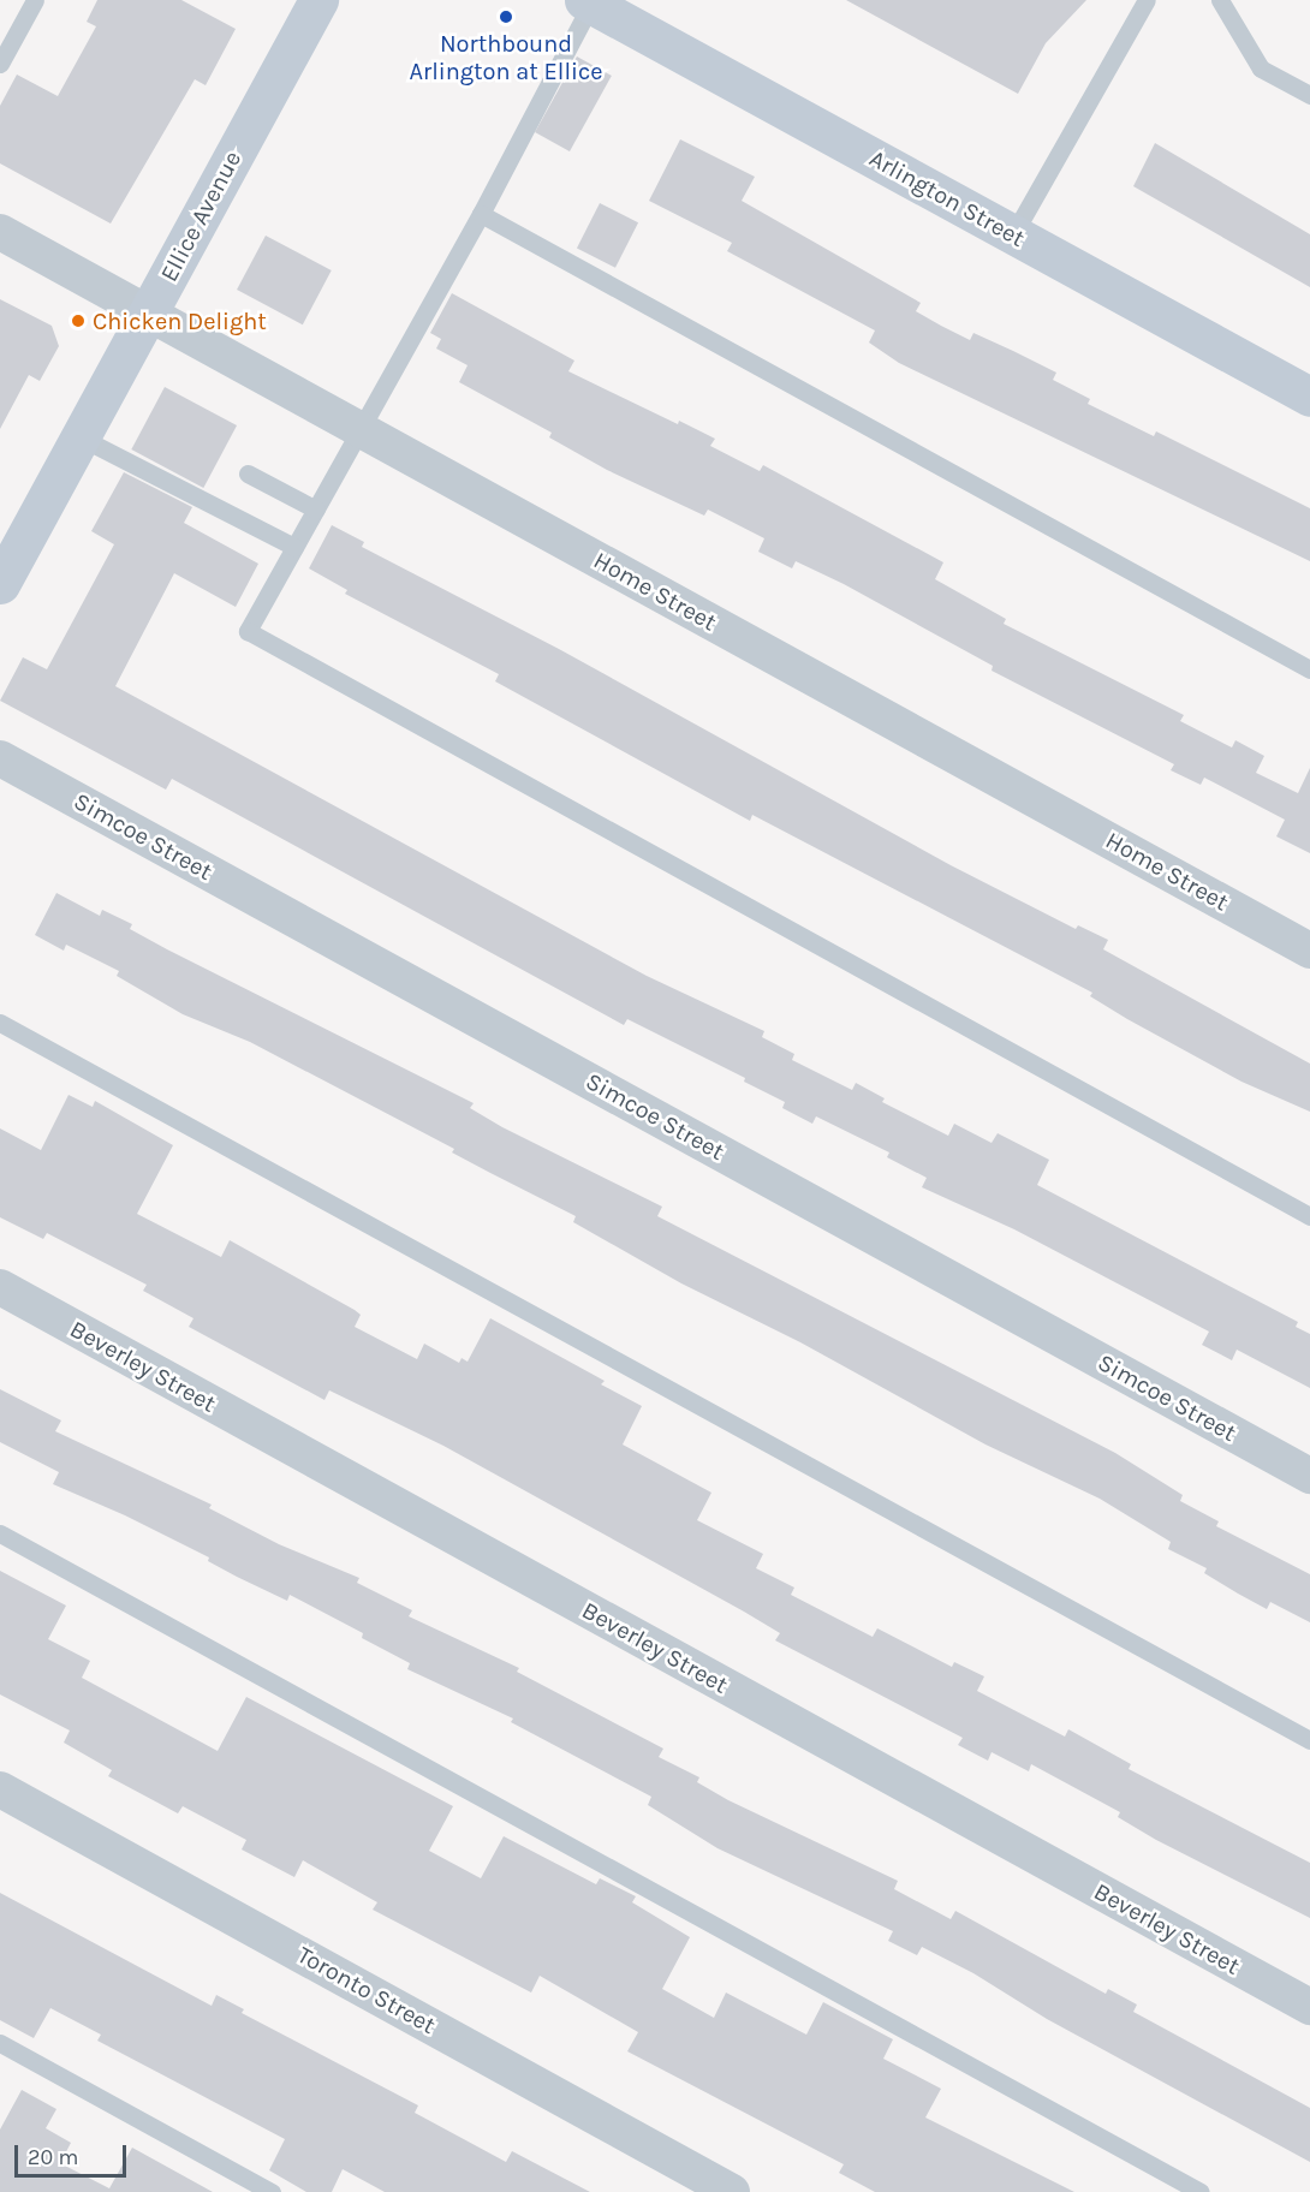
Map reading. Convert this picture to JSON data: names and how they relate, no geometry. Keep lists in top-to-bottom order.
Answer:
{
  "streets": {
    "main road": ["Arlington Street", "Ellice Avenue"],
    "street": [
      "Home Street",
      "Simcoe Street",
      "Beverley Street",
      "Toronto Street"
    ]
  },
  "crossings": [
    ["Ellice Avenue", "Home Street"]
  ],
  "places": ["Northbound Arlington at Ellice", "Chicken Delight"],
  "scale_bar": "20 m"
}
